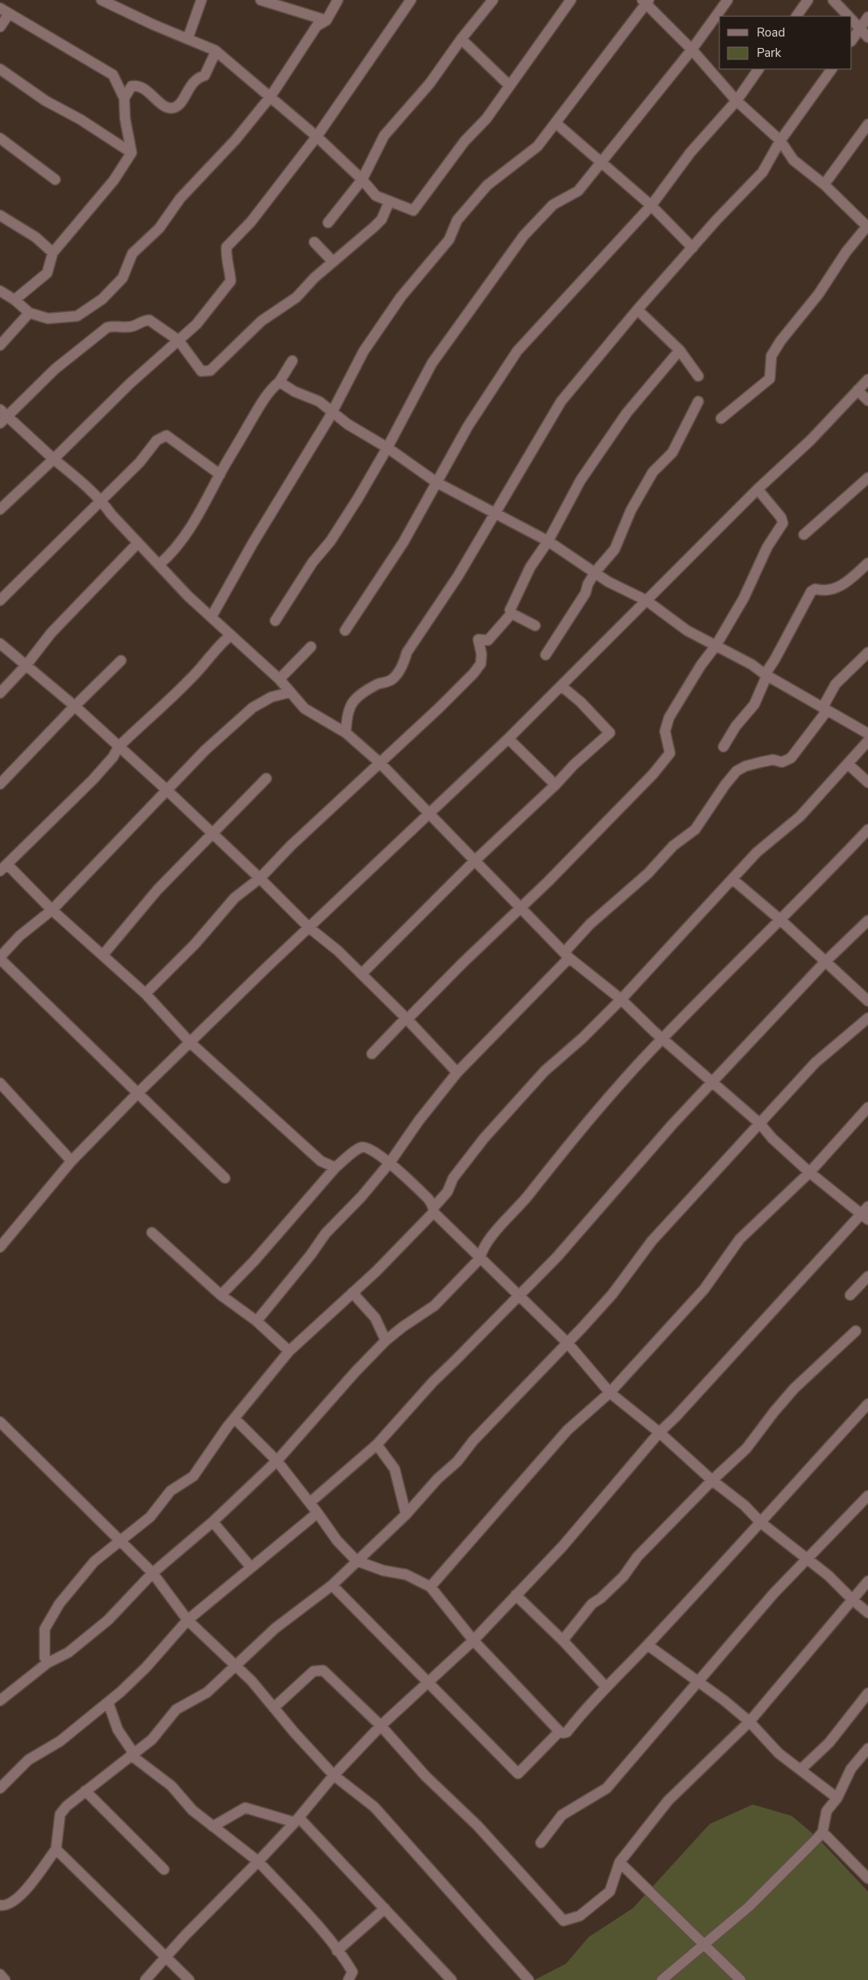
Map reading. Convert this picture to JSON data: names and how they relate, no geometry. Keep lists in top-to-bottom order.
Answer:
{
  "legend": ["Road", "Park"]
}
